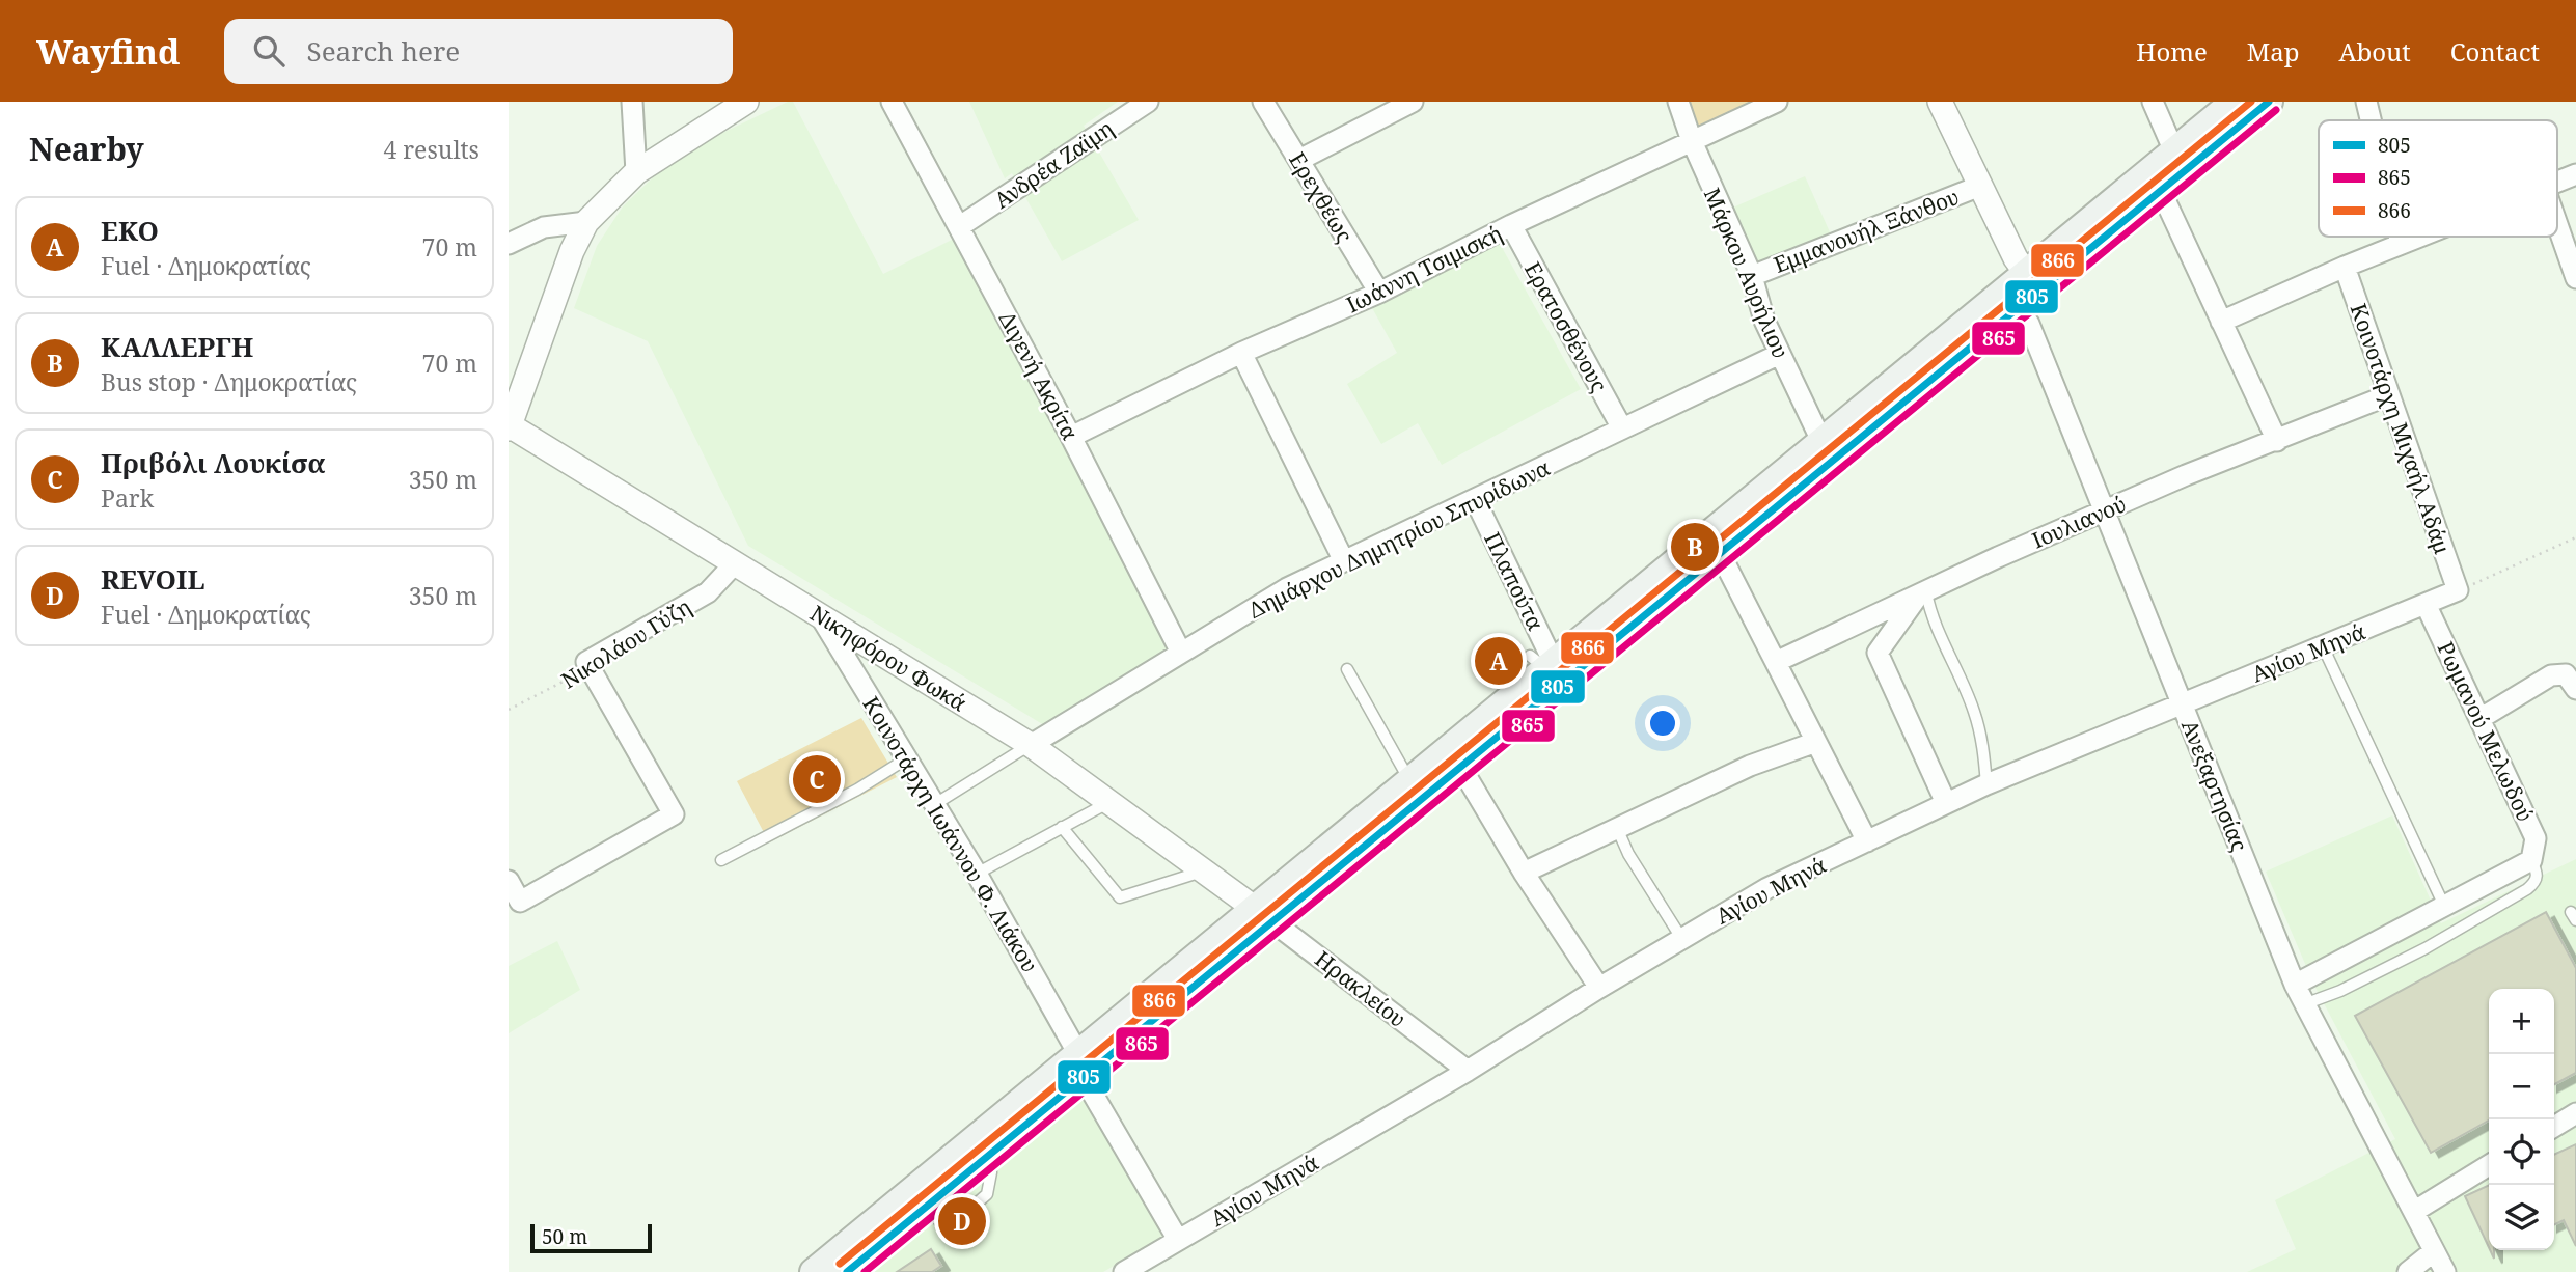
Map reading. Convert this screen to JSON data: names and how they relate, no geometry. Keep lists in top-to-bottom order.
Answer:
{
  "streets": {
    "street": [
      "Ανδρέα Ζαϊμη",
      "Ερεχθέως",
      "Εμμανουήλ Ξάνθου",
      "Ιωάννη Τσιμισκή",
      "Μάρκου Αυρήλιου",
      "Ερατοσθένους",
      "Διγενή Ακρίτα",
      "Κοινοτάρχη Μιχαήλ Αδάμ",
      "Ιουλιανού",
      "Δημάρχου Δημητρίου Σπυρίδωνα",
      "Πλαπούτα",
      "Νικολάου Γύζη",
      "Αγίου Μηνά",
      "Νικηφόρου Φωκά",
      "Ρωμανού Μελωδού",
      "Ανεξαρτησίας",
      "Κοινοτάρχη Ιωάννου Φ. Λιάκου",
      "Ηρακλείου"
    ]
  },
  "crossings": [
    ["Ανδρέα Ζαϊμη", "Διγενή Ακρίτα"],
    ["Ερεχθέως", "Ιωάννη Τσιμισκή"],
    ["Εμμανουήλ Ξάνθου", "Μάρκου Αυρήλιου"],
    ["Εμμανουήλ Ξάνθου", "Ανεξαρτησίας"],
    ["Ιωάννη Τσιμισκή", "Μάρκου Αυρήλιου"],
    ["Ιωάννη Τσιμισκή", "Ερατοσθένους"],
    ["Ιωάννη Τσιμισκή", "Διγενή Ακρίτα"],
    ["Μάρκου Αυρήλιου", "Δημάρχου Δημητρίου Σπυρίδωνα"],
    ["Ερατοσθένους", "Δημάρχου Δημητρίου Σπυρίδωνα"],
    ["Διγενή Ακρίτα", "Δημάρχου Δημητρίου Σπυρίδωνα"],
    ["Κοινοτάρχη Μιχαήλ Αδάμ", "Ιουλιανού"],
    ["Κοινοτάρχη Μιχαήλ Αδάμ", "Αγίου Μηνά"],
    ["Ιουλιανού", "Ανεξαρτησίας"],
    ["Δημάρχου Δημητρίου Σπυρίδωνα", "Πλαπούτα"],
    ["Δημάρχου Δημητρίου Σπυρίδωνα", "Νικηφόρου Φωκά"],
    ["Νικολάου Γύζη", "Νικηφόρου Φωκά"],
    ["Αγίου Μηνά", "Ρωμανού Μελωδού"],
    ["Αγίου Μηνά", "Ανεξαρτησίας"],
    ["Αγίου Μηνά", "Κοινοτάρχη Ιωάννου Φ. Λιάκου"],
    ["Αγίου Μηνά", "Ηρακλείου"],
    ["Νικηφόρου Φωκά", "Κοινοτάρχη Ιωάννου Φ. Λιάκου"],
    ["Νικηφόρου Φωκά", "Ηρακλείου"]
  ],
  "lines": ["transit line 805", "transit line 866", "transit line 865"],
  "legend": ["805", "865", "866"],
  "scale_bar": "50 m",
  "page": {
    "header": "Wayfind",
    "search": "Search here",
    "nav": [
      "Home",
      "Map",
      "About",
      "Contact"
    ],
    "heading": ["Nearby", "4 results"],
    "list": [
      {
        "mark": "A",
        "name": "EKO",
        "note": "Fuel · Δημοκρατίας",
        "value": "70 m"
      },
      {
        "mark": "B",
        "name": "ΚΑΛΛΕΡΓΗ",
        "note": "Bus stop · Δημοκρατίας",
        "value": "70 m"
      },
      {
        "mark": "C",
        "name": "Πριβόλι Λουκίσα",
        "note": "Park",
        "value": "350 m"
      },
      {
        "mark": "D",
        "name": "REVOIL",
        "note": "Fuel · Δημοκρατίας",
        "value": "350 m"
      }
    ],
    "pins": [
      "B",
      "A",
      "C",
      "D"
    ],
    "map_buttons": ["+", "−"],
    "scale": "50 m"
  }
}
